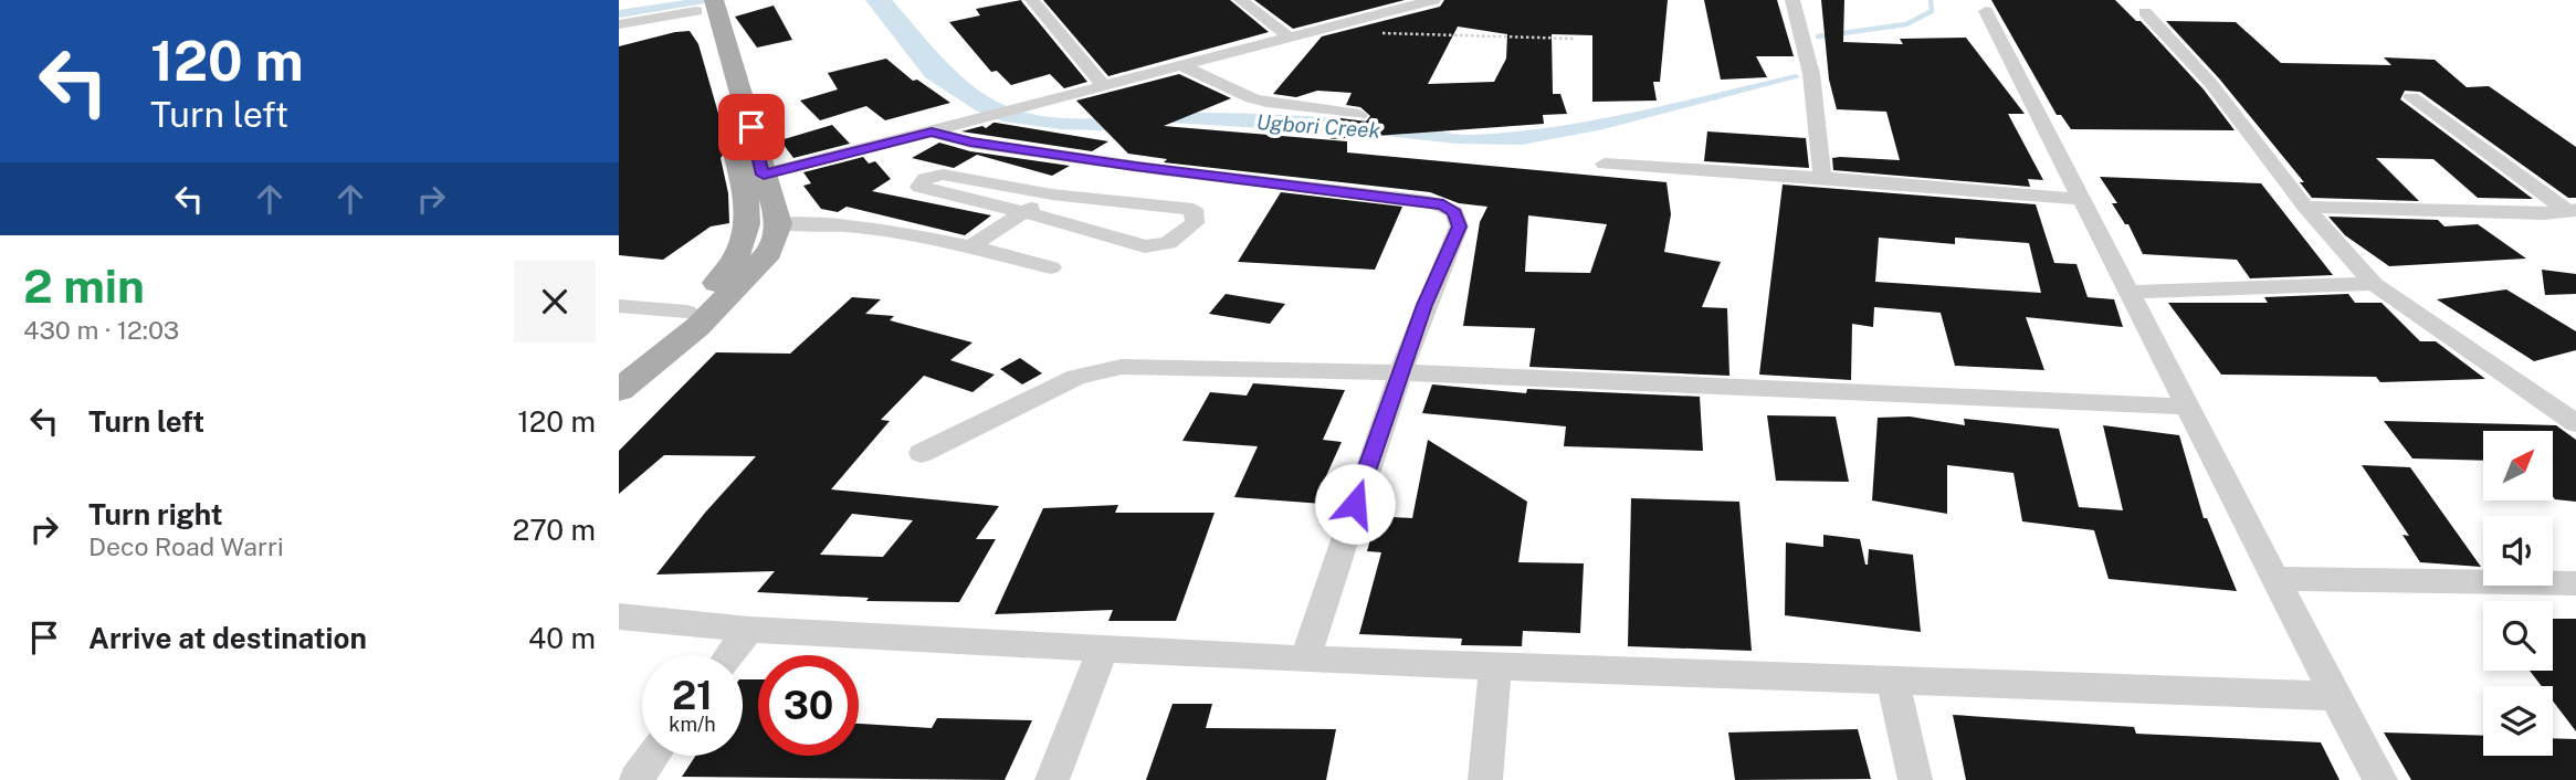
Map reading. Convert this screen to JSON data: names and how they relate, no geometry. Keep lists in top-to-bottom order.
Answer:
{
  "water": ["Ugbori Creek"],
  "north": "top right",
  "page": {
    "turn": ["120 m", "Turn left"],
    "heading": ["2 min", "430 m · 12:03"],
    "list": [
      {
        "name": "Turn left",
        "value": "120 m"
      },
      {
        "name": "Turn right",
        "note": "Deco Road Warri",
        "value": "270 m"
      },
      {
        "name": "Arrive at destination",
        "value": "40 m"
      }
    ],
    "speed": "21 km/h",
    "limit": "30"
  }
}
